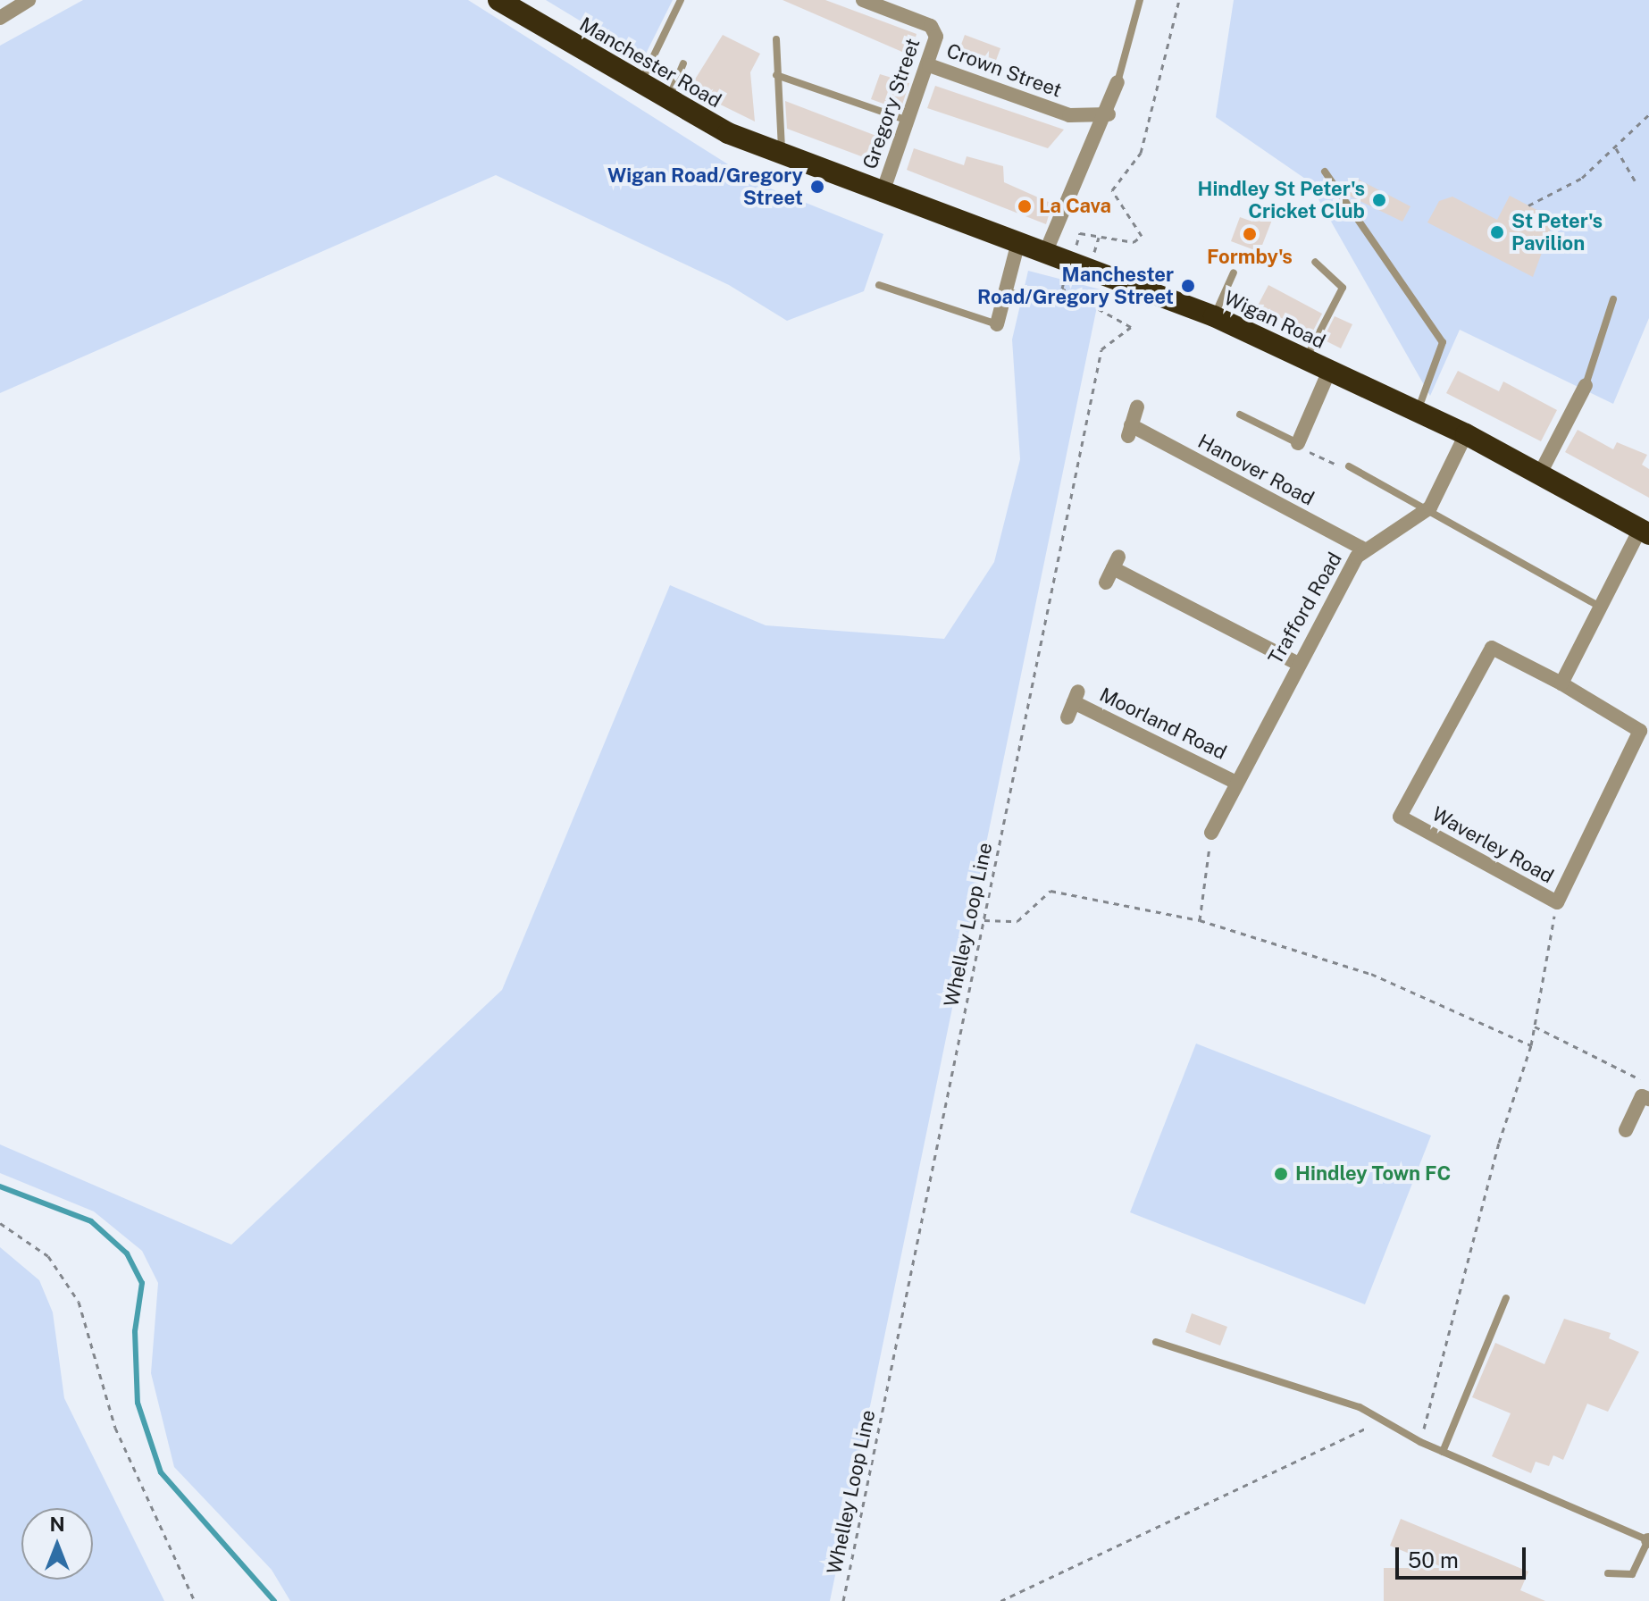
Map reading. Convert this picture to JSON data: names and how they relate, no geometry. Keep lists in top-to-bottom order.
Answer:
{
  "streets": {
    "highway": ["Manchester Road", "Wigan Road"],
    "street": [
      "Crown Street",
      "Gregory Street",
      "Hanover Road",
      "Trafford Road",
      "Moorland Road",
      "Waverley Road"
    ],
    "path": ["Whelley Loop Line"]
  },
  "crossings": [
    ["Manchester Road", "Wigan Road"],
    ["Crown Street", "Gregory Street"],
    ["Gregory Street", "Wigan Road"],
    ["Hanover Road", "Trafford Road"],
    ["Trafford Road", "Moorland Road"]
  ],
  "places": [
    "Wigan Road/Gregory Street",
    "Hindley St Peter's Cricket Club",
    "La Cava",
    "St Peter's Pavilion",
    "Formby's",
    "Manchester Road/Gregory Street",
    "Hindley Town FC"
  ],
  "scale_bar": "50 m",
  "north": "top"
}
